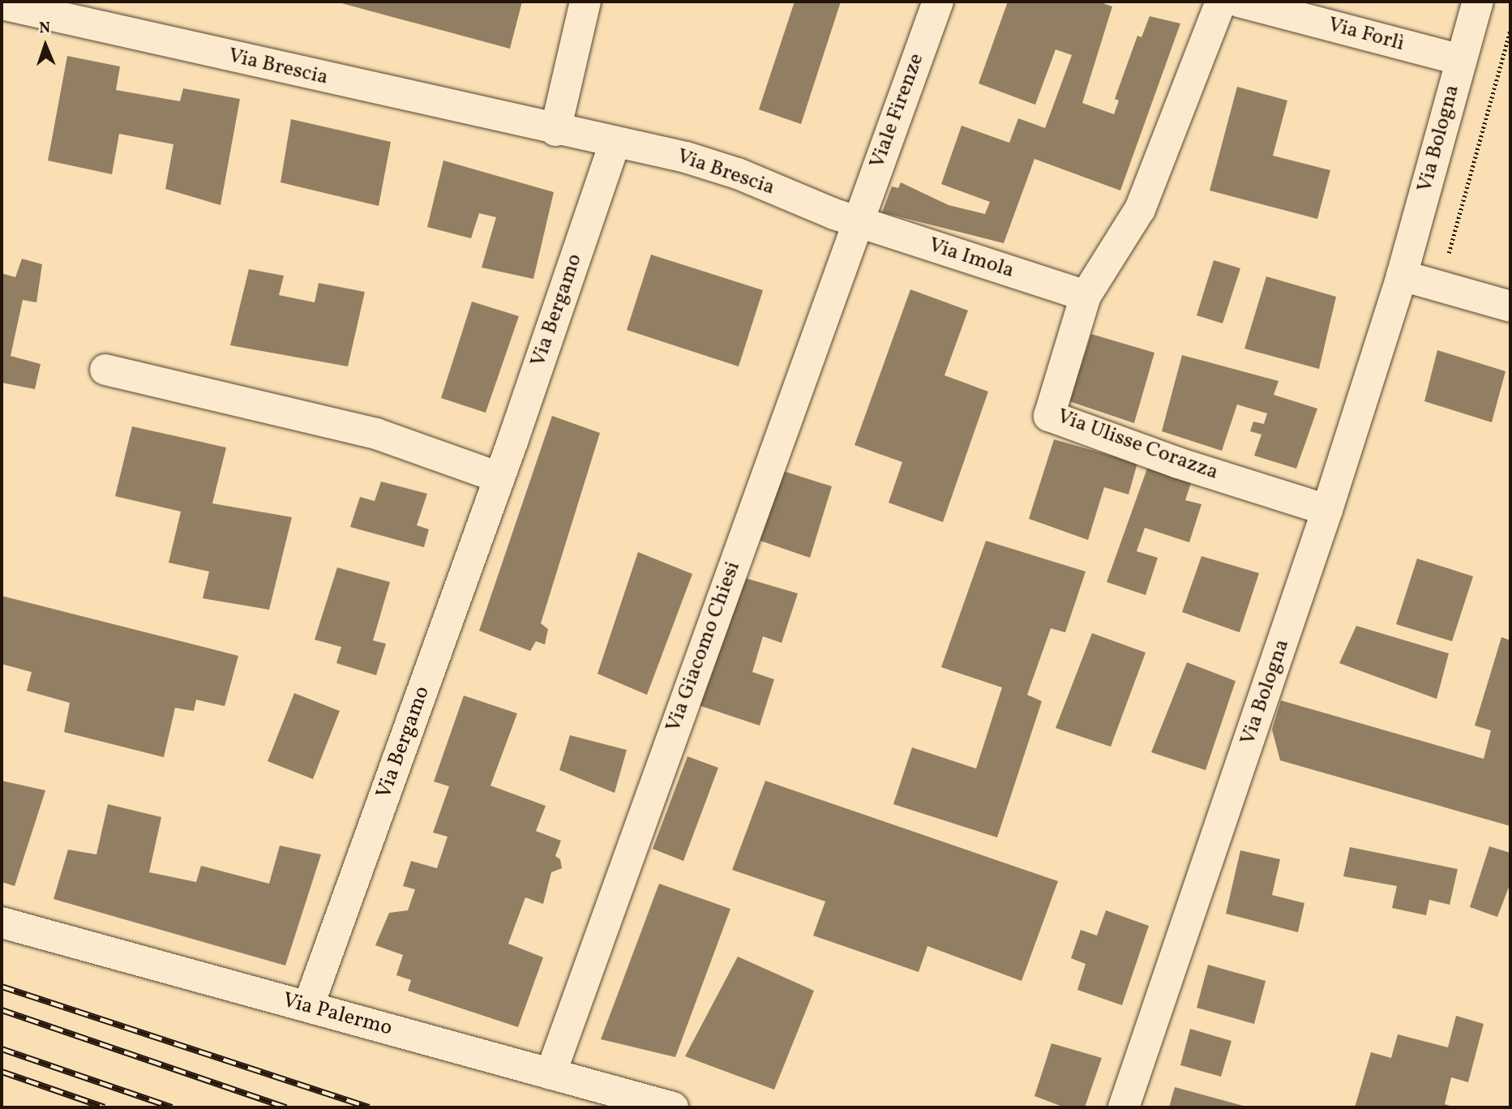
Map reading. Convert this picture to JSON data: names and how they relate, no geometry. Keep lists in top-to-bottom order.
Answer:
{
  "streets": {
    "street": [
      "Via Forlì",
      "Via Brescia",
      "Viale Firenze",
      "Via Bologna",
      "Via Imola",
      "Via Bergamo",
      "Via Ulisse Corazza",
      "Via Giacomo Chiesi",
      "Via Palermo"
    ]
  },
  "crossings": [
    ["Via Forlì", "Via Bologna"],
    ["Via Brescia", "Viale Firenze"],
    ["Via Brescia", "Via Imola"],
    ["Via Brescia", "Via Bergamo"],
    ["Via Brescia", "Via Giacomo Chiesi"],
    ["Viale Firenze", "Via Imola"],
    ["Viale Firenze", "Via Giacomo Chiesi"],
    ["Via Bologna", "Via Ulisse Corazza"],
    ["Via Imola", "Via Ulisse Corazza"],
    ["Via Imola", "Via Giacomo Chiesi"],
    ["Via Bergamo", "Via Palermo"],
    ["Via Giacomo Chiesi", "Via Palermo"]
  ],
  "north": "top"
}
